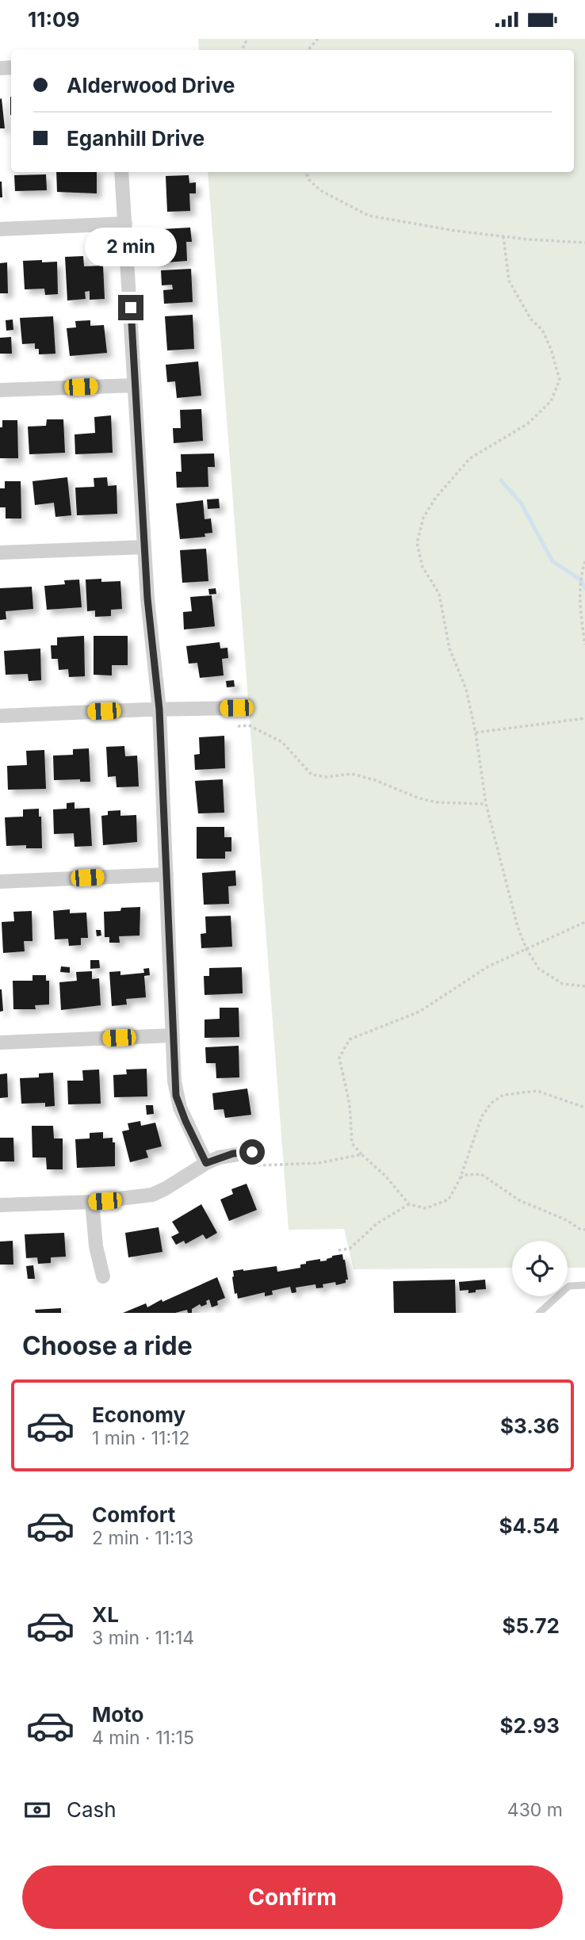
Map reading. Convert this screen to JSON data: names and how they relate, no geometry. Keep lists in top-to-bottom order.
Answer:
{
  "page": {
    "status": "11:09",
    "banner": ["Alderwood Drive", "Eganhill Drive"],
    "bubble": "2 min",
    "heading": "Choose a ride",
    "list": [
      {
        "name": "Economy",
        "note": "1 min · 11:12",
        "value": "$3.36"
      },
      {
        "name": "Comfort",
        "note": "2 min · 11:13",
        "value": "$4.54"
      },
      {
        "name": "XL",
        "note": "3 min · 11:14",
        "value": "$5.72"
      },
      {
        "name": "Moto",
        "note": "4 min · 11:15",
        "value": "$2.93"
      }
    ],
    "pay": ["Cash", "430 m"],
    "buttons": "Confirm"
  }
}
